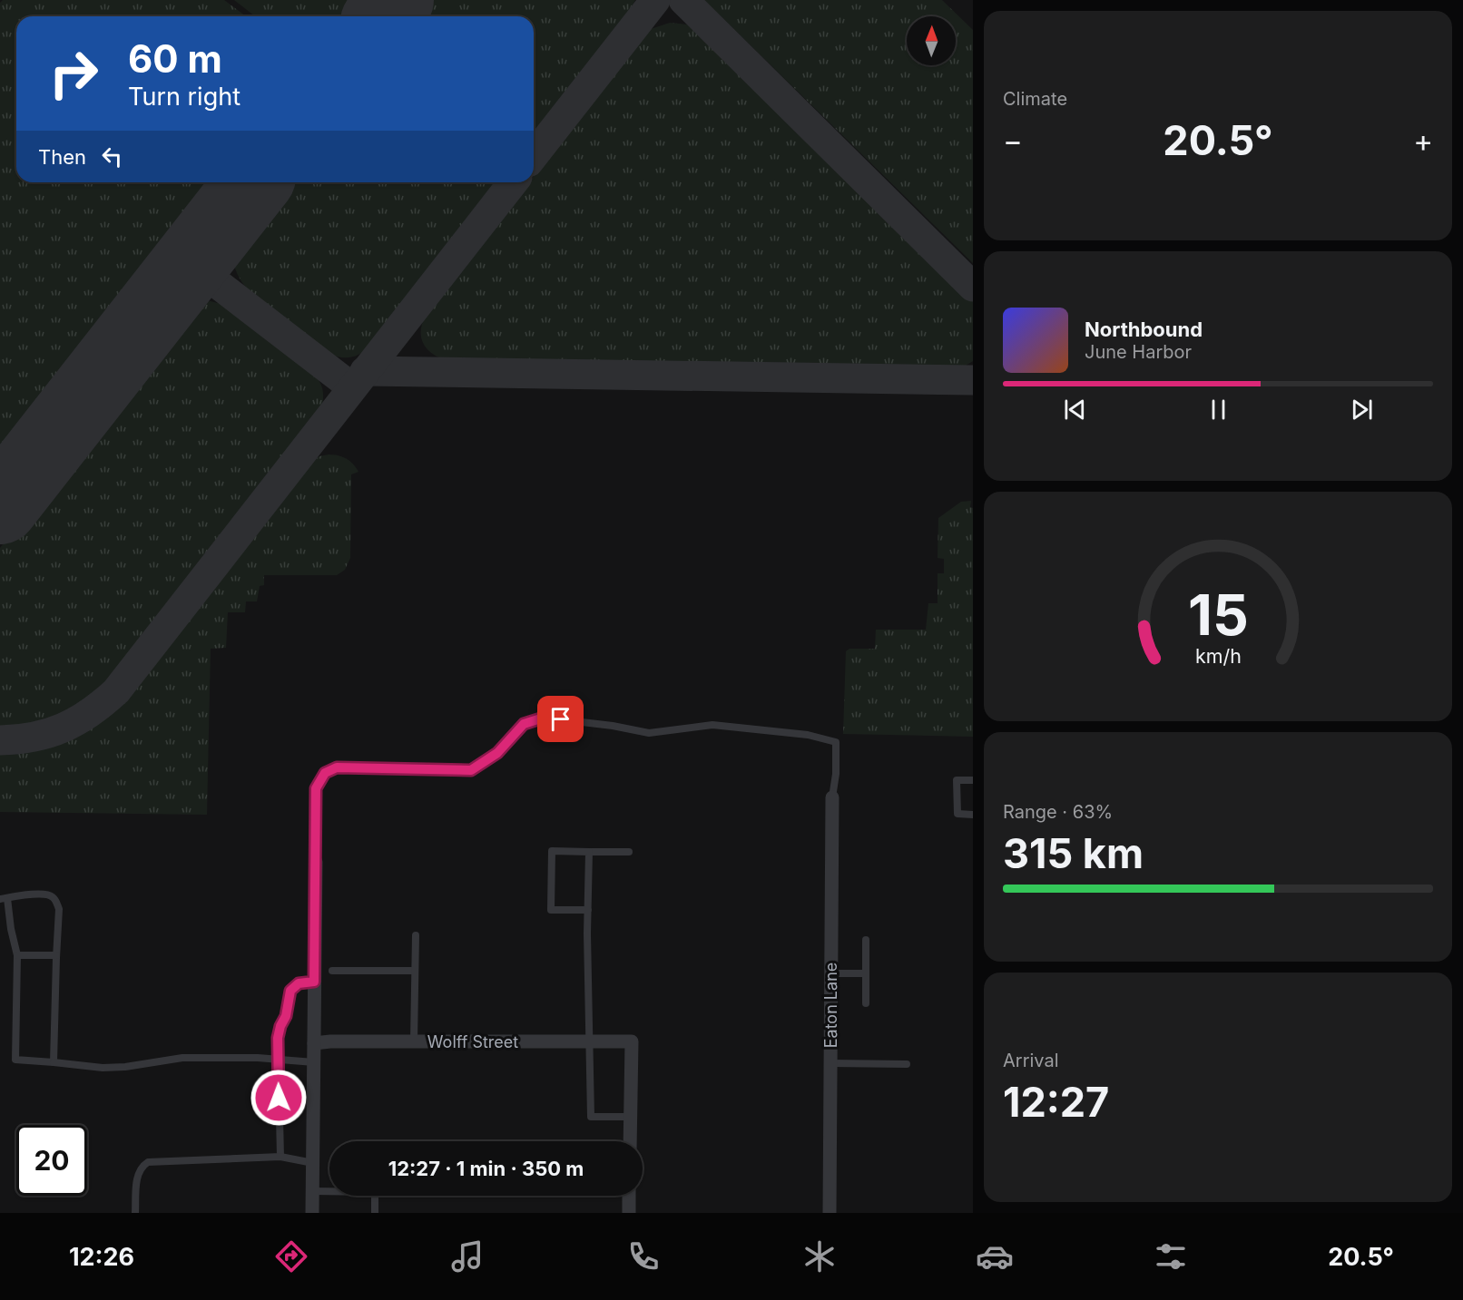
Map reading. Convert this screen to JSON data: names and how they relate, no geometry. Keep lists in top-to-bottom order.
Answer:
{
  "streets": {
    "street": ["Eaton Lane", "Wolff Street"]
  },
  "north": "top",
  "page": {
    "tile": [
      "Climate",
      ["Range · 63%", "315 km"],
      ["Arrival", "12:27"]
    ],
    "turn": ["60 m", "Turn right"],
    "heat": ["−", "20.5°", "+"],
    "then": "Then",
    "song": ["Northbound", "June Harbor"],
    "limit": "20",
    "trip": "12:27 · 1 min · 350 m",
    "tabs": ["12:26", "20.5°"],
    "gauge": ["15", "km/h"]
  }
}
